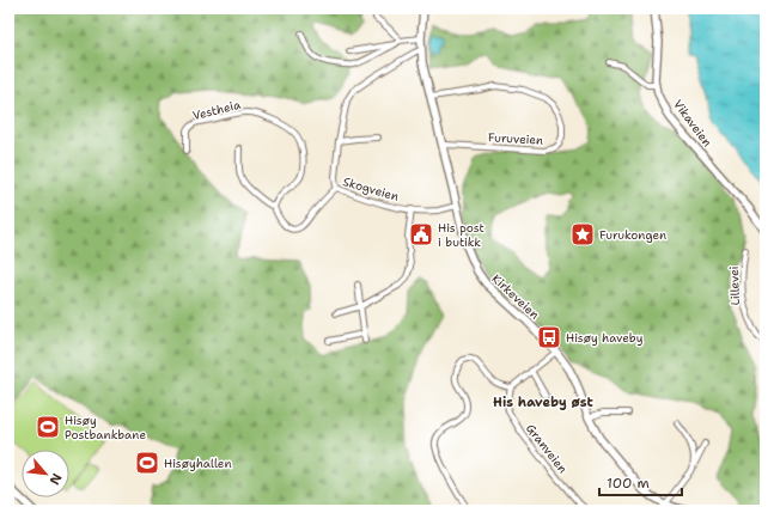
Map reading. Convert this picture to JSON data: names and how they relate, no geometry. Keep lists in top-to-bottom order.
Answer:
{
  "streets": {
    "main road": ["Vikaveien", "Kirkeveien"],
    "street": [
      "Vestheia",
      "Furuveien",
      "Skogveien",
      "Lillevei",
      "Granveien"
    ]
  },
  "crossings": [
    ["Vestheia", "Skogveien"],
    ["Furuveien", "Kirkeveien"],
    ["Skogveien", "Kirkeveien"]
  ],
  "districts": ["His haveby øst"],
  "places": {
    "public building": ["His post i butikk"],
    "place": ["Furukongen"],
    "bus stop": ["Hisøy haveby"],
    "sports": ["Hisøy Postbankbane", "Hisøyhallen"]
  },
  "scale_bar": "100 m",
  "north": "bottom right"
}
